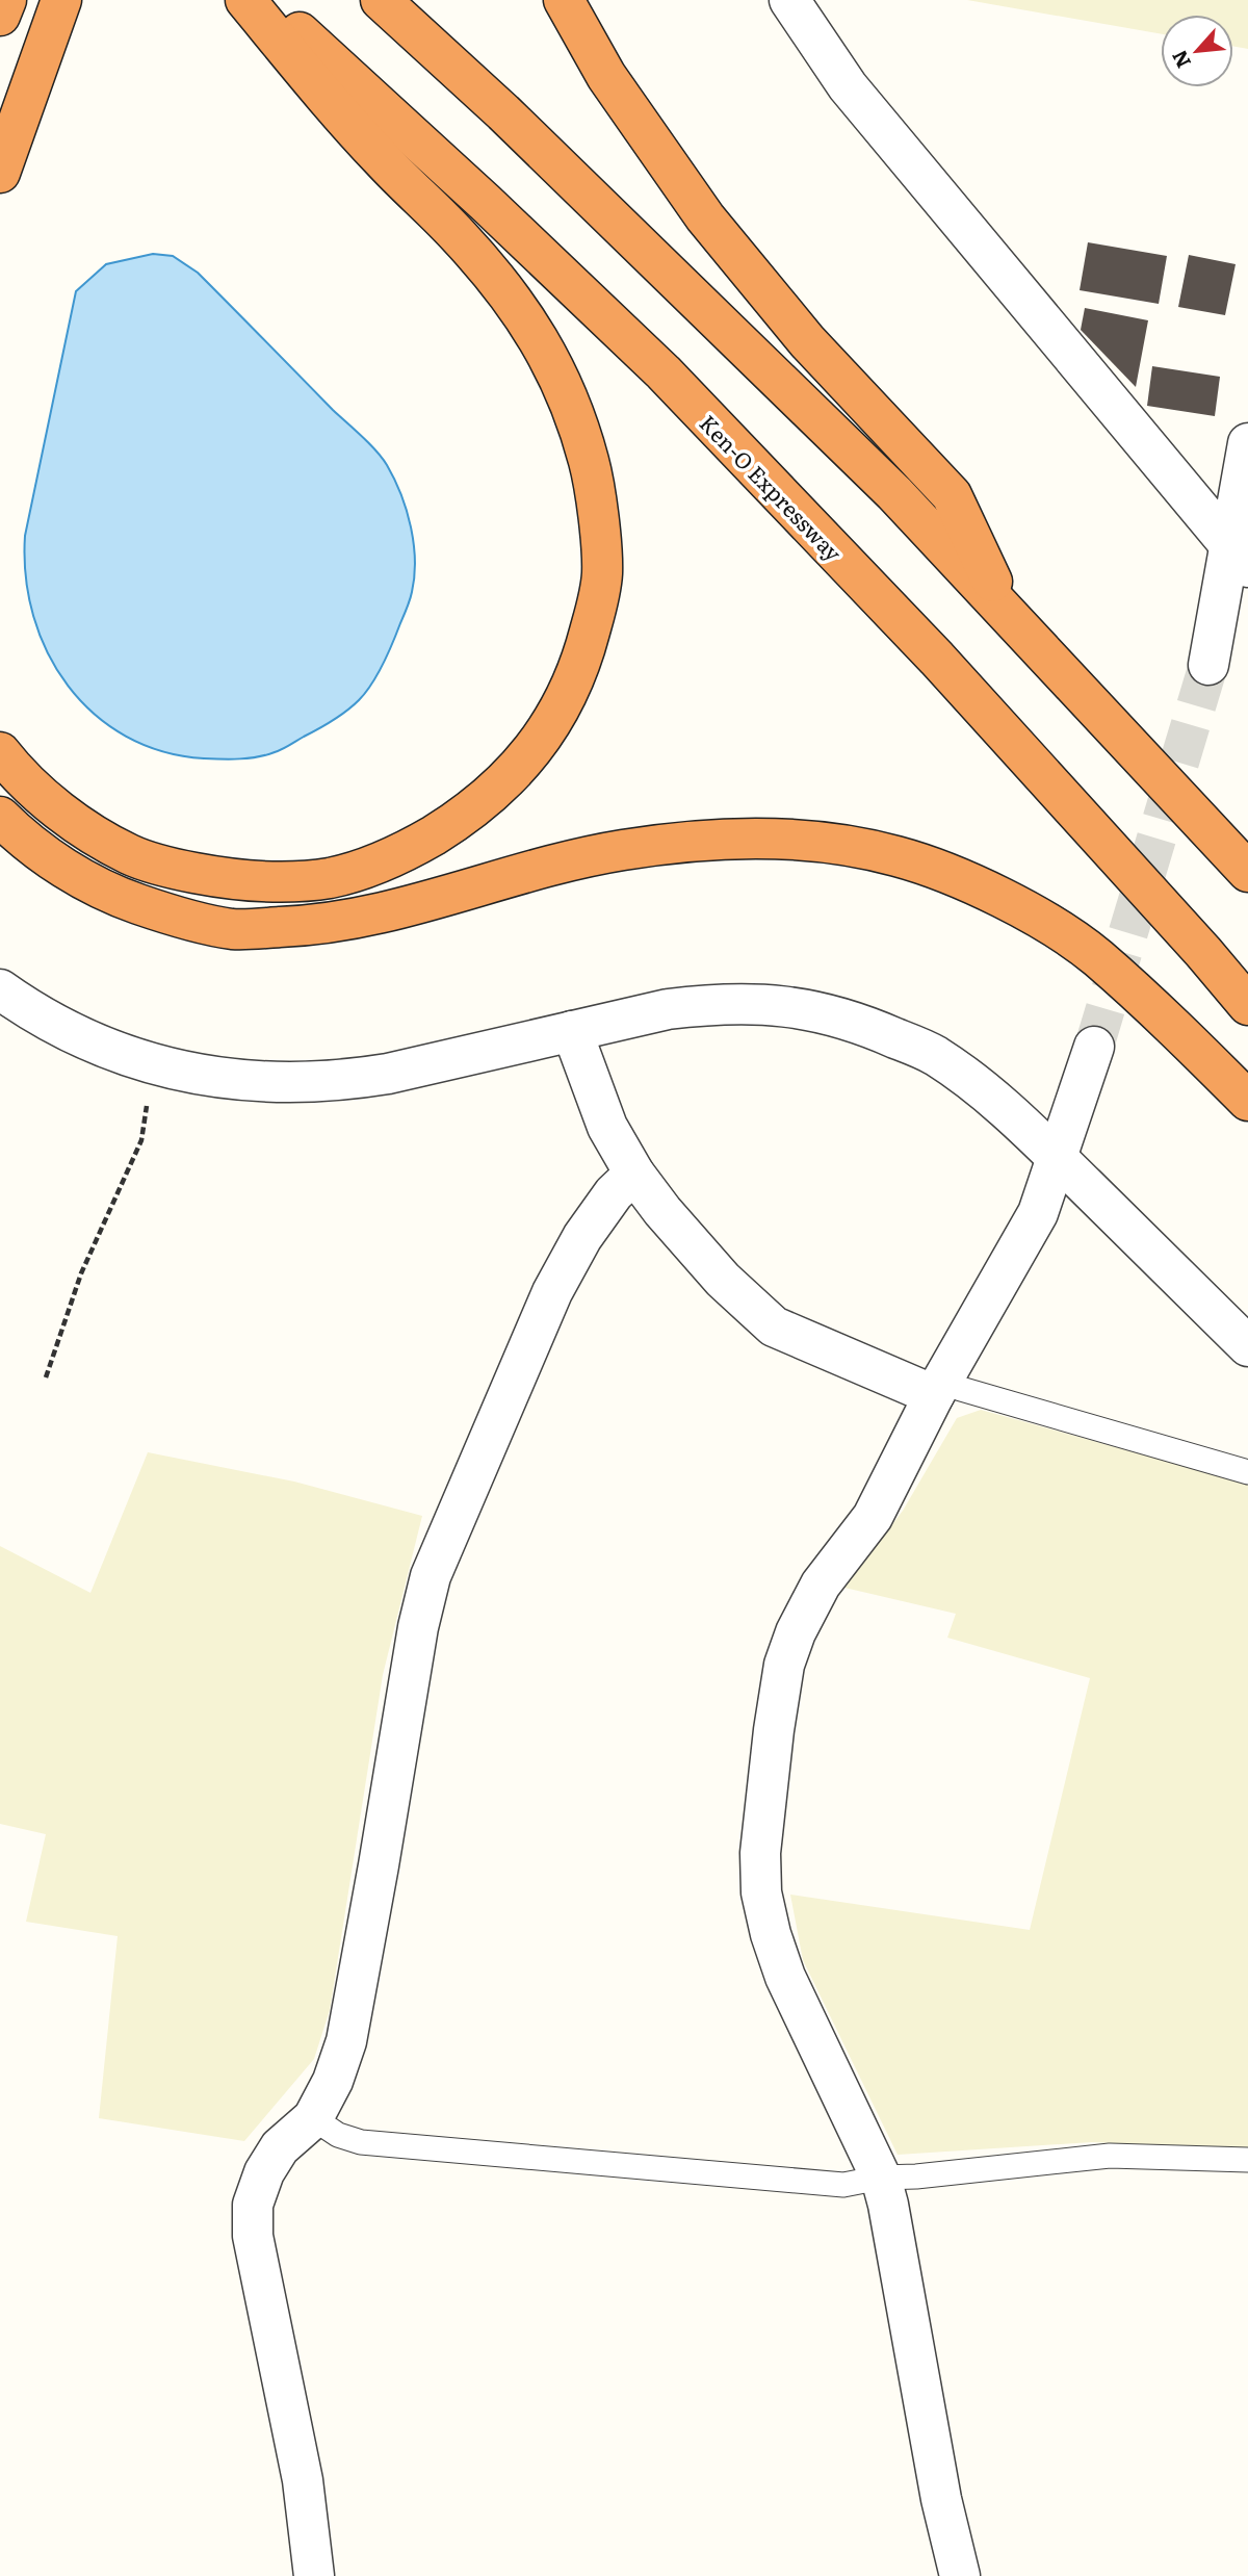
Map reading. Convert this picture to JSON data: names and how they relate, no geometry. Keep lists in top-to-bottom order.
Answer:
{
  "streets": {
    "highway": ["Ken-O Expressway"]
  },
  "north": "bottom left"
}
